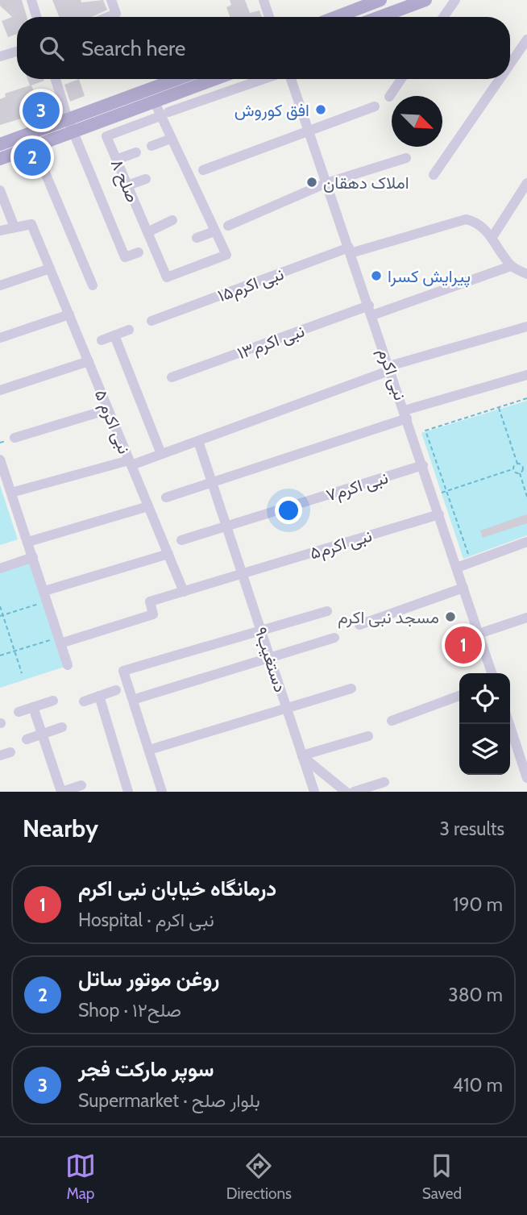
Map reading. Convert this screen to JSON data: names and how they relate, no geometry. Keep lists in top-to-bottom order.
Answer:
{
  "streets": {
    "street": [
      "۸ صلح",
      "نبی اکرم۱۵",
      "نبی اکرم۱۳",
      "نبی اکرم",
      "نبی اکرم ۵",
      "نبی اکرم۷",
      "نبی اکرم۵",
      "دستغیب۹"
    ]
  },
  "crossings": [
    ["نبی اکرم۱۵", "نبی اکرم"],
    ["نبی اکرم۱۳", "نبی اکرم"],
    ["نبی اکرم", "نبی اکرم۷"],
    ["نبی اکرم", "نبی اکرم۵"],
    ["نبی اکرم۷", "دستغیب۹"],
    ["نبی اکرم۵", "دستغیب۹"]
  ],
  "places": [
    "افق کوروش",
    "املاک دهقان",
    "پیرایش کسرا",
    "مسجد نبی اکرم"
  ],
  "north": "bottom right",
  "page": {
    "search": "Search here",
    "pins": ["3", "2", "1"],
    "heading": ["Nearby", "3 results"],
    "list": [
      {
        "mark": "1",
        "name": "درمانگاه خیابان نبی اکرم",
        "note": "Hospital · نبی اکرم",
        "value": "190 m"
      },
      {
        "mark": "2",
        "name": "روغن موتور ساتل",
        "note": "Shop · صلح۱۲",
        "value": "380 m"
      },
      {
        "mark": "3",
        "name": "سوپر مارکت فجر",
        "note": "Supermarket · بلوار صلح",
        "value": "410 m"
      }
    ],
    "nav": ["Map", "Directions", "Saved"]
  }
}
